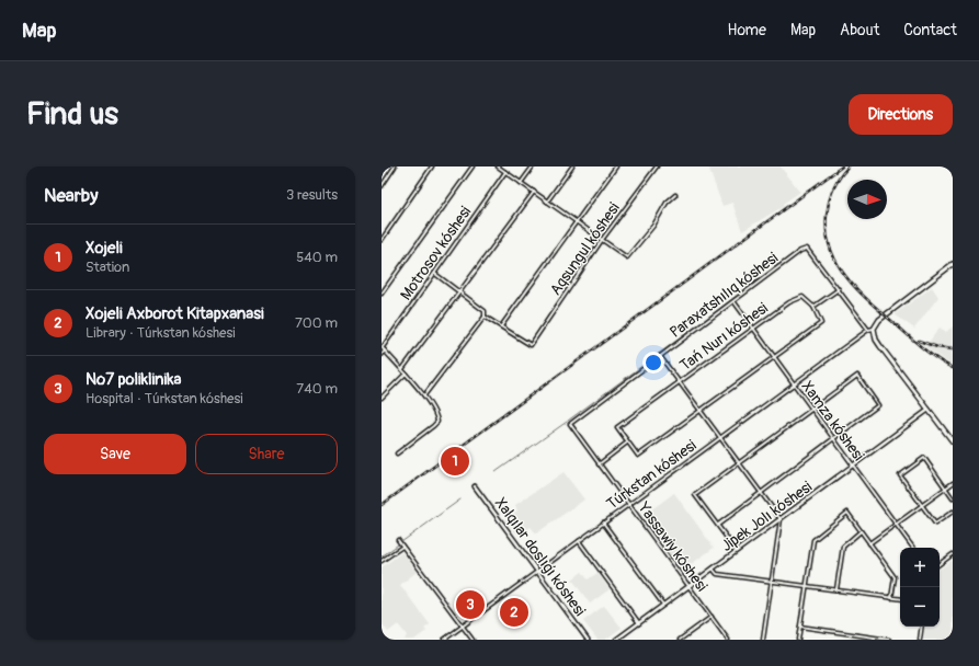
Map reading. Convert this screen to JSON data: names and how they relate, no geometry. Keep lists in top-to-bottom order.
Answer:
{
  "streets": {
    "street": [
      "Aqsungul kóshesi",
      "Motrosov kóshesi",
      "Paraxatshılıq kóshesi",
      "Tań Nurı kóshesi",
      "Xamza kóshesi",
      "Túrkstan kóshesi",
      "Jipek Jolı kóshesi",
      "Yassawiy kóshesi",
      "Xalqılar doslıǵı kóshesi"
    ]
  },
  "crossings": [
    ["Paraxatshılıq kóshesi", "Xamza kóshesi"],
    ["Paraxatshılıq kóshesi", "Yassawiy kóshesi"],
    ["Tań Nurı kóshesi", "Xamza kóshesi"],
    ["Xamza kóshesi", "Túrkstan kóshesi"],
    ["Xamza kóshesi", "Jipek Jolı kóshesi"],
    ["Túrkstan kóshesi", "Yassawiy kóshesi"],
    ["Túrkstan kóshesi", "Xalqılar doslıǵı kóshesi"],
    ["Jipek Jolı kóshesi", "Yassawiy kóshesi"]
  ],
  "north": "right",
  "page": {
    "header": "Map",
    "nav": [
      "Home",
      "Map",
      "About",
      "Contact"
    ],
    "buttons": [
      "Directions",
      ["Save", "Share"]
    ],
    "title": "Find us",
    "heading": ["Nearby", "3 results"],
    "list": [
      {
        "mark": "1",
        "name": "Xojeli",
        "note": "Station",
        "value": "540 m"
      },
      {
        "mark": "2",
        "name": "Xojeli Axborot Kitapxanasi",
        "note": "Library · Túrkstan kóshesi",
        "value": "700 m"
      },
      {
        "mark": "3",
        "name": "№7 poliklinika",
        "note": "Hospital · Túrkstan kóshesi",
        "value": "740 m"
      }
    ],
    "pins": ["1", "3", "2"],
    "map_buttons": ["+", "−"]
  }
}
